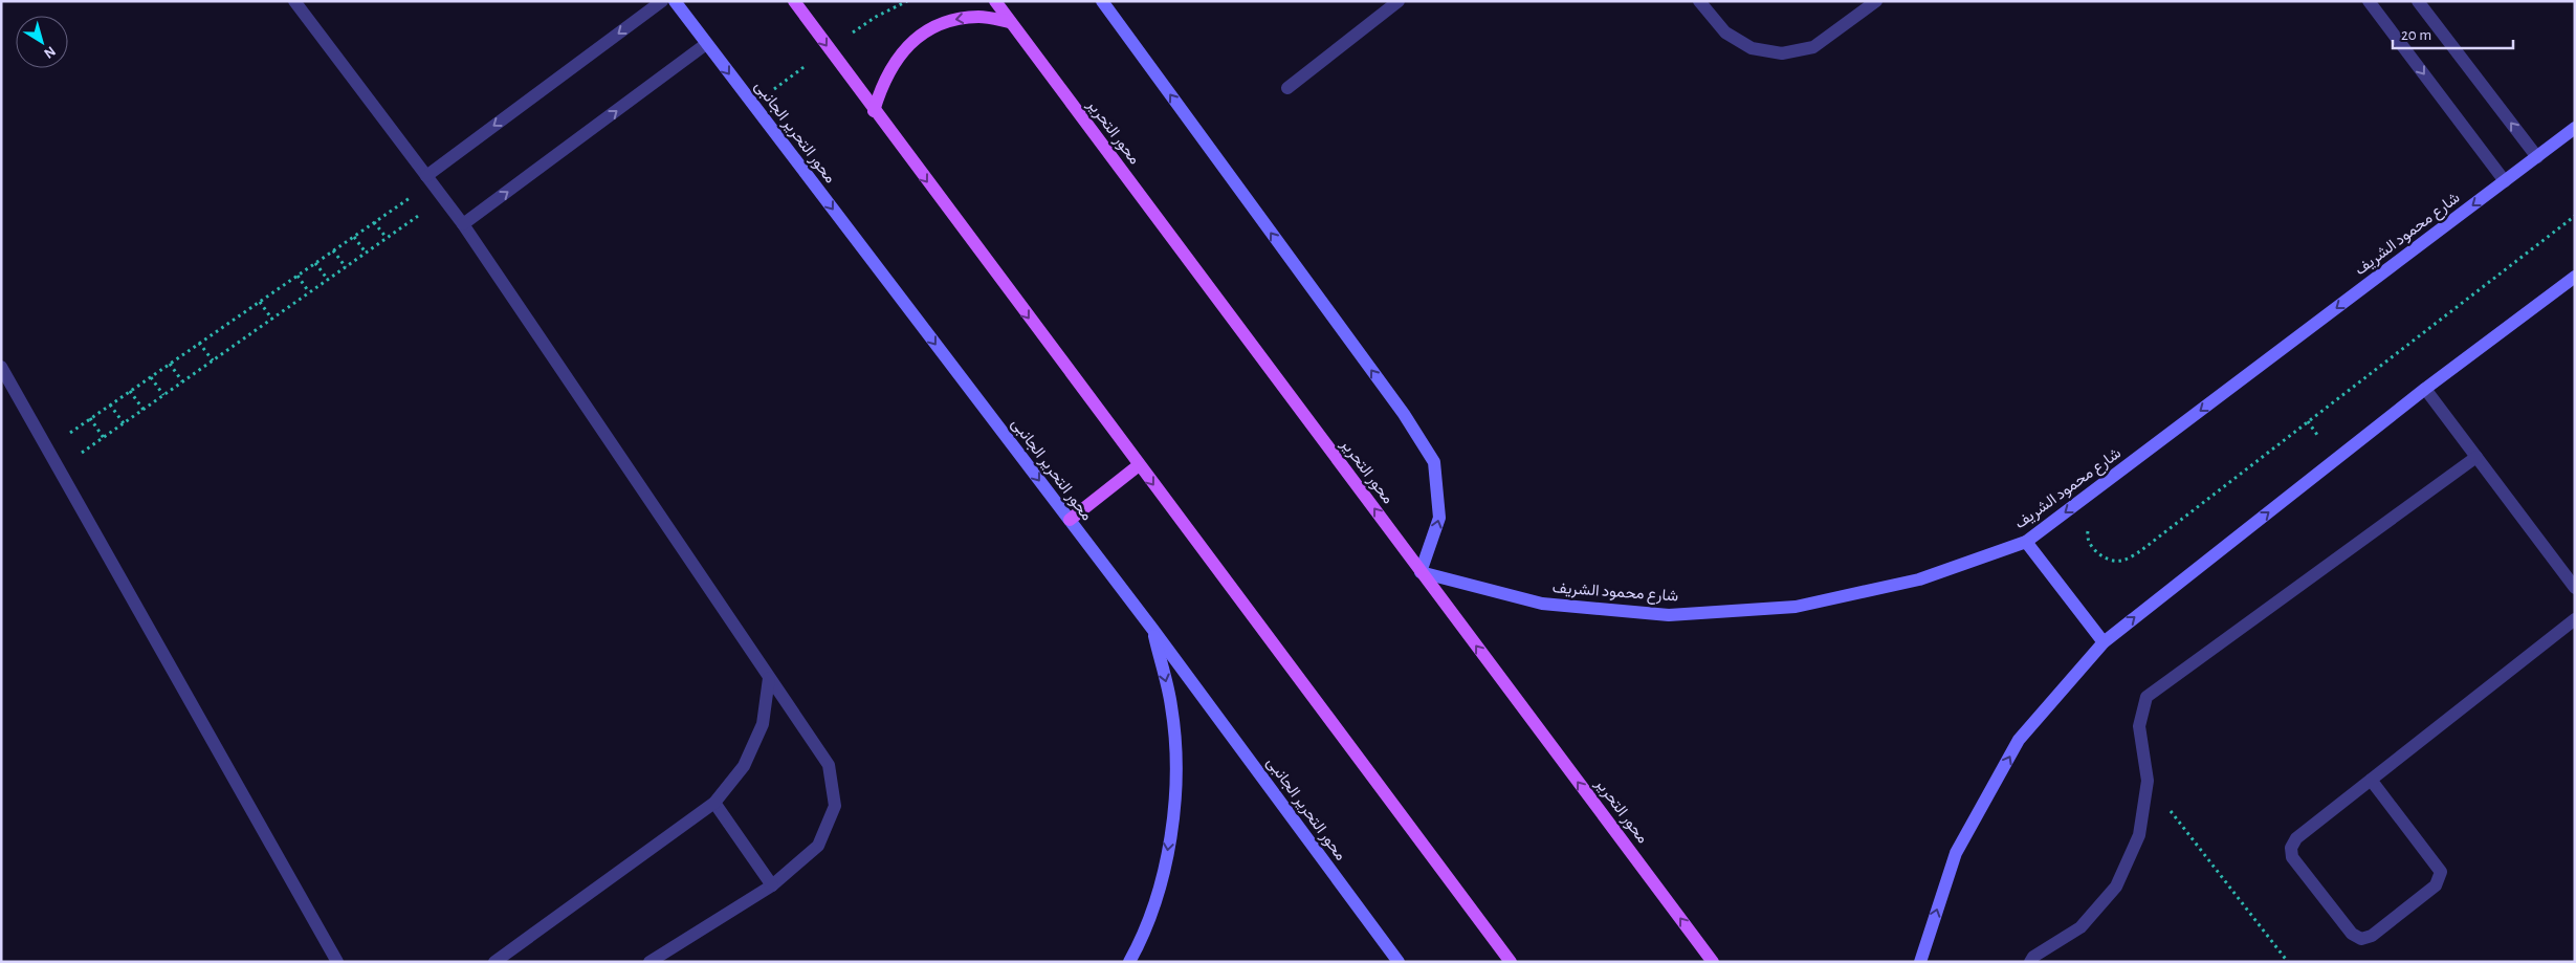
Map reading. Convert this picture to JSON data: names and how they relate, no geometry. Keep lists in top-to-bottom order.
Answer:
{
  "streets": {
    "main road": ["محور التحرير"],
    "street": ["محور التحرير الجانبى", "شارع محمود الشريف"]
  },
  "crossings": [
    ["محور التحرير", "شارع محمود الشريف"]
  ],
  "one_way": ["محور التحرير الجانبى", "محور التحرير", "شارع محمود الشريف"],
  "scale_bar": "20 m",
  "north": "bottom right"
}
